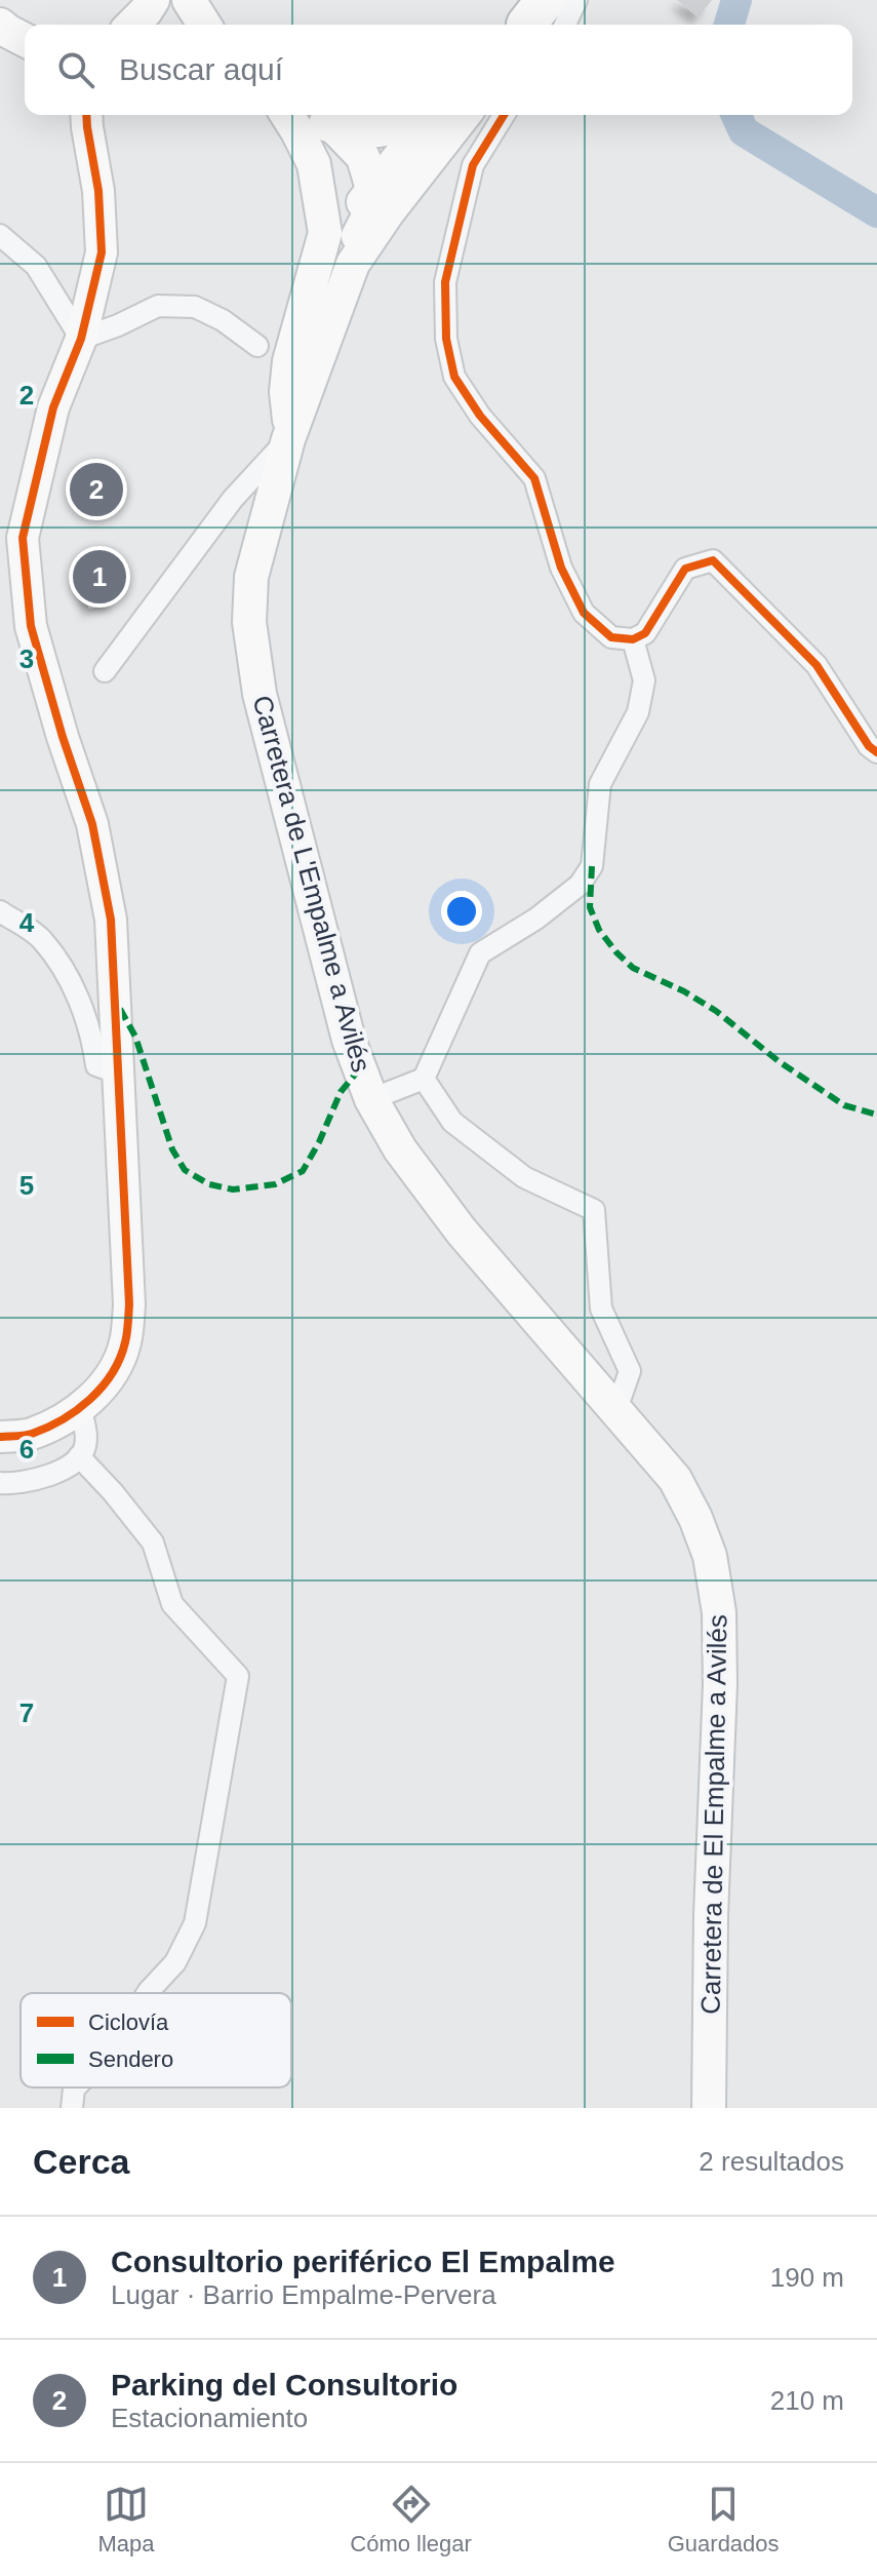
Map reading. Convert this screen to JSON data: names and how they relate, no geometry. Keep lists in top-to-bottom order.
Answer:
{
  "streets": {
    "main road": ["Carretera de L'Empalme a Avilés", "Carretera de El Empalme a Avilés"]
  },
  "crossings": [
    ["Carretera de L'Empalme a Avilés", "Carretera de El Empalme a Avilés"]
  ],
  "legend": ["Ciclovía", "Sendero"],
  "page": {
    "search": "Buscar aquí",
    "pins": ["2", "1"],
    "heading": ["Cerca", "2 resultados"],
    "list": [
      {
        "mark": "1",
        "name": "Consultorio periférico El Empalme",
        "note": "Lugar · Barrio Empalme-Pervera",
        "value": "190 m"
      },
      {
        "mark": "2",
        "name": "Parking del Consultorio",
        "note": "Estacionamiento",
        "value": "210 m"
      }
    ],
    "nav": ["Mapa", "Cómo llegar", "Guardados"]
  },
  "grid": {
    "rows": [
      "2",
      "3",
      "4",
      "5",
      "6",
      "7"
    ]
  }
}
